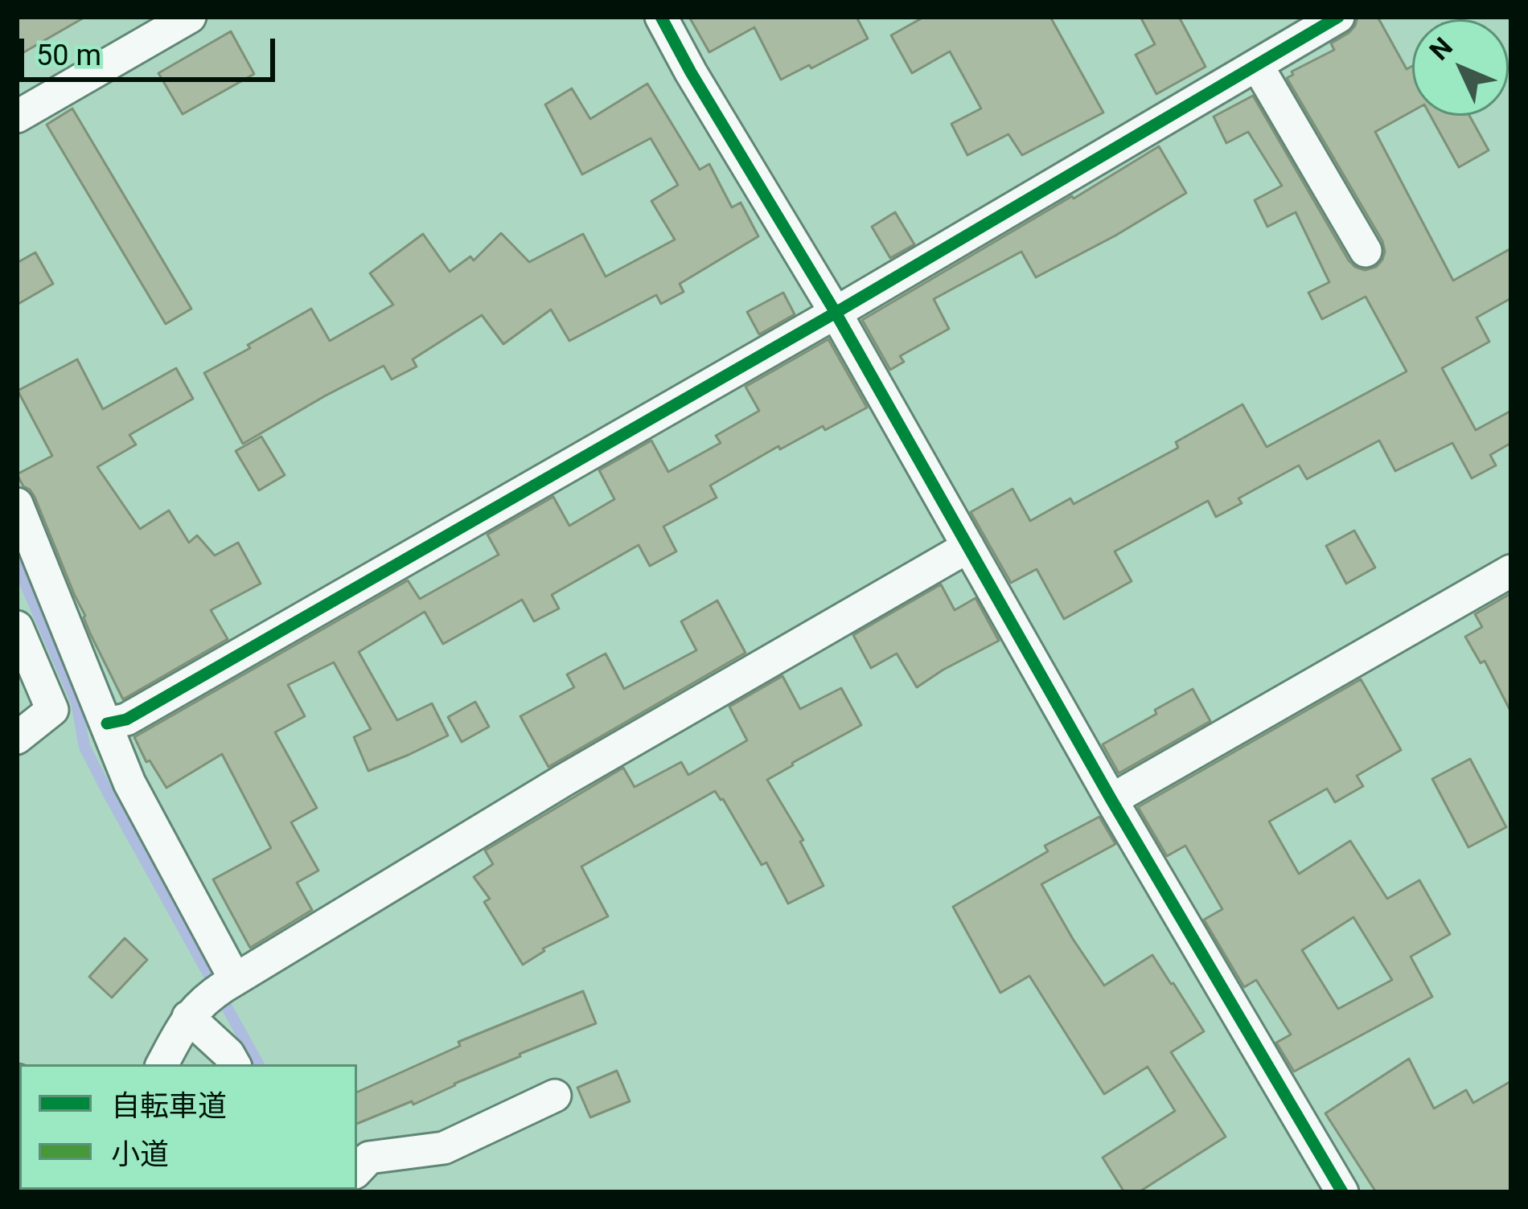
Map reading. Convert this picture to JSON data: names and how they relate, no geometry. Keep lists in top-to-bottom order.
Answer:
{
  "legend": ["自転車道", "小道"],
  "scale_bar": "50 m",
  "north": "top left"
}
